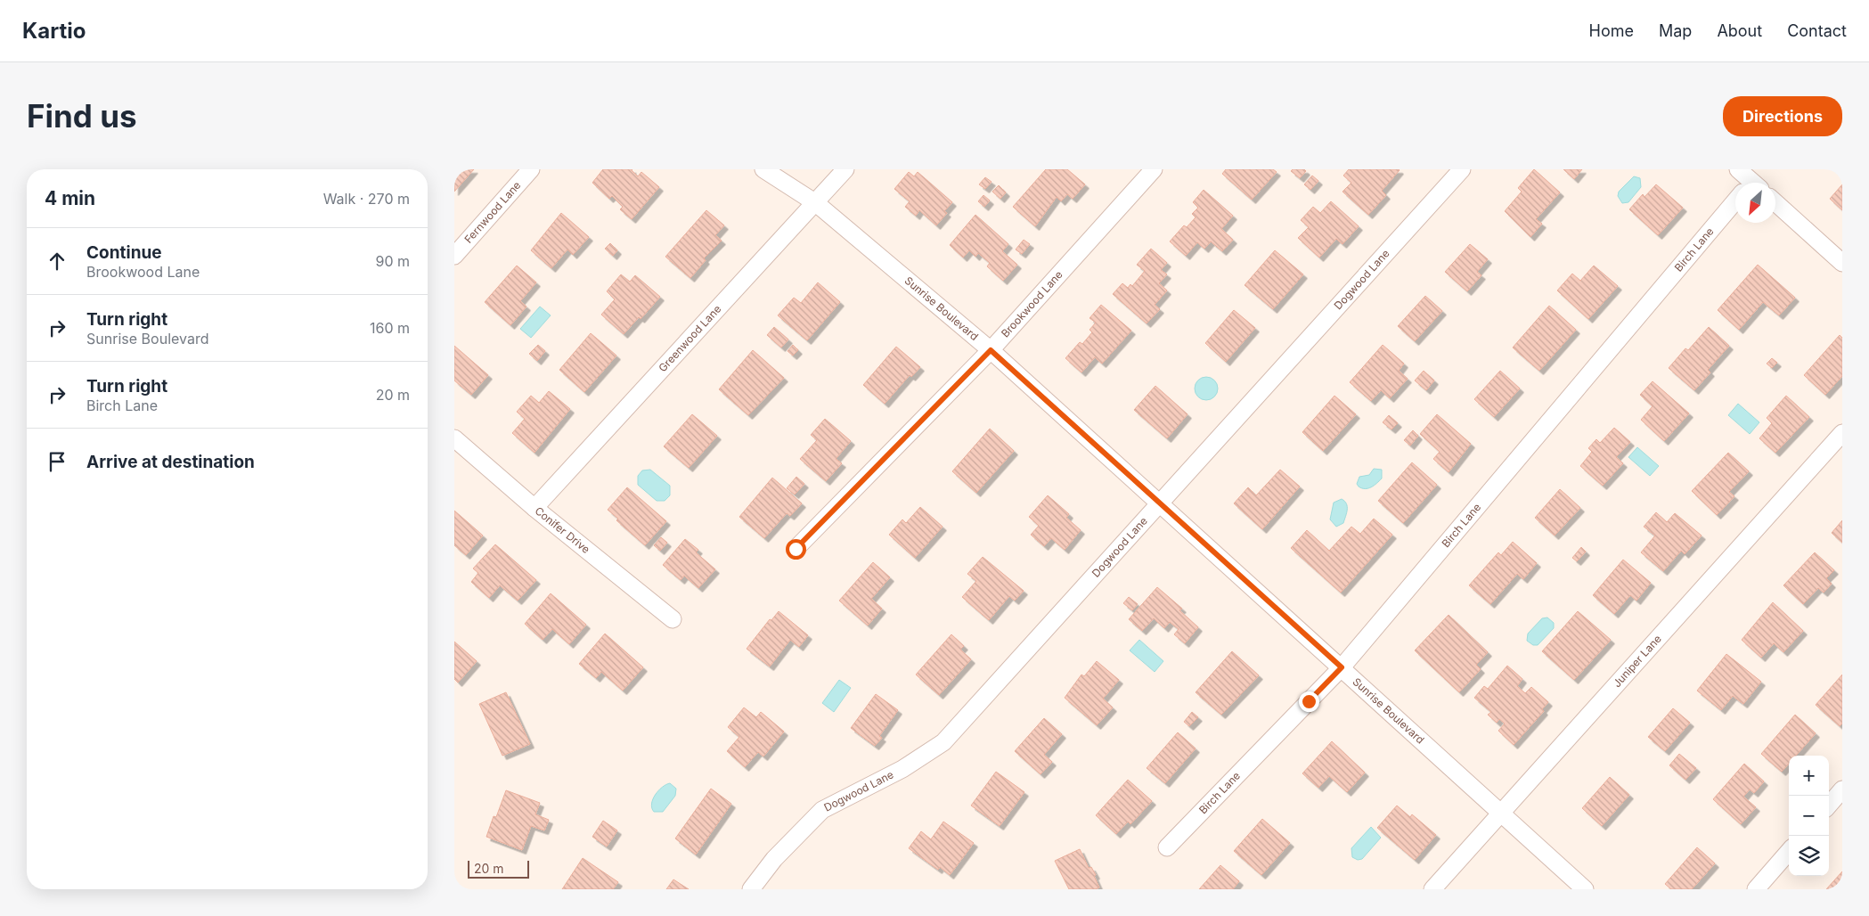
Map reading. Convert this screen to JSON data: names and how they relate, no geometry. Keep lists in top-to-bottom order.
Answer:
{
  "streets": {
    "street": [
      "Fernwood Lane",
      "Birch Lane",
      "Dogwood Lane",
      "Brookwood Lane",
      "Sunrise Boulevard",
      "Greenwood Lane",
      "Conifer Drive",
      "Juniper Lane"
    ]
  },
  "crossings": [
    ["Birch Lane", "Sunrise Boulevard"],
    ["Dogwood Lane", "Sunrise Boulevard"],
    ["Brookwood Lane", "Sunrise Boulevard"],
    ["Sunrise Boulevard", "Greenwood Lane"],
    ["Sunrise Boulevard", "Juniper Lane"],
    ["Greenwood Lane", "Conifer Drive"]
  ],
  "scale_bar": "20 m",
  "north": "bottom left",
  "page": {
    "header": "Kartio",
    "nav": [
      "Home",
      "Map",
      "About",
      "Contact"
    ],
    "buttons": "Directions",
    "title": "Find us",
    "heading": ["4 min", "Walk · 270 m"],
    "list": [
      ["Continue", "Brookwood Lane", "90 m"],
      ["Turn right", "Sunrise Boulevard", "160 m"],
      ["Turn right", "Birch Lane", "20 m"],
      "Arrive at destination"
    ],
    "map_buttons": ["+", "−"],
    "scale": "20 m"
  }
}
